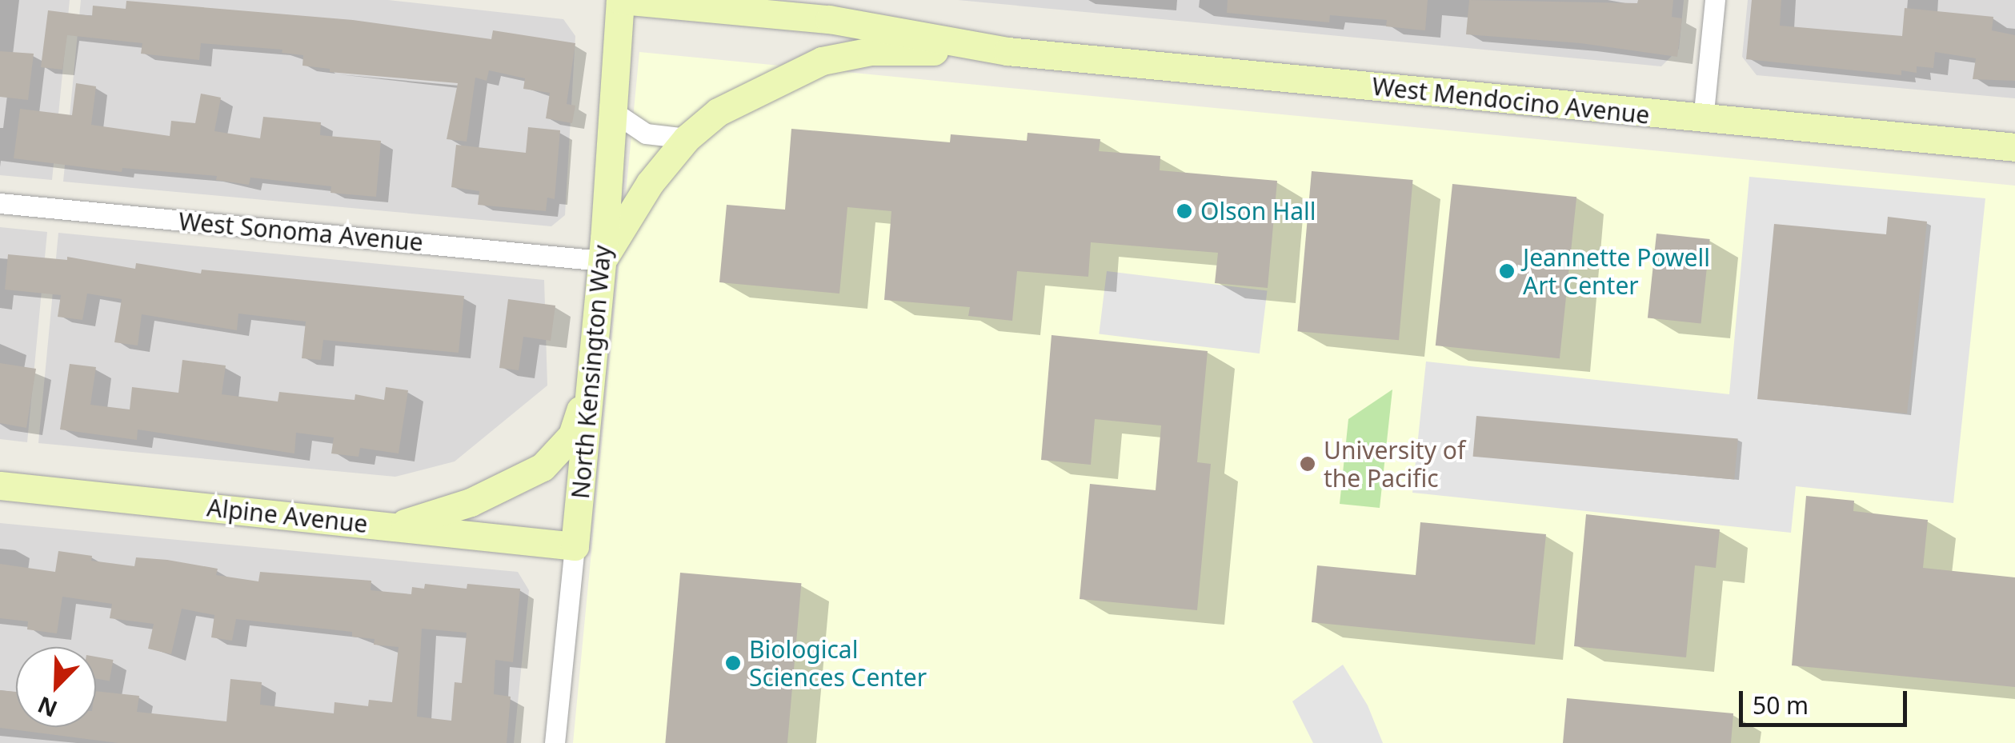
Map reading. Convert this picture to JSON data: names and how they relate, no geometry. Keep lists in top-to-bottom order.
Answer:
{
  "streets": {
    "street": [
      "West Mendocino Avenue",
      "West Sonoma Avenue",
      "North Kensington Way",
      "Alpine Avenue"
    ]
  },
  "crossings": [
    ["West Mendocino Avenue", "West Sonoma Avenue"],
    ["West Mendocino Avenue", "North Kensington Way"],
    ["West Sonoma Avenue", "North Kensington Way"],
    ["North Kensington Way", "Alpine Avenue"]
  ],
  "places": [
    "Olson Hall",
    "Jeannette Powell Art Center",
    "University of the Pacific",
    "Biological Sciences Center"
  ],
  "scale_bar": "50 m",
  "north": "bottom left"
}
